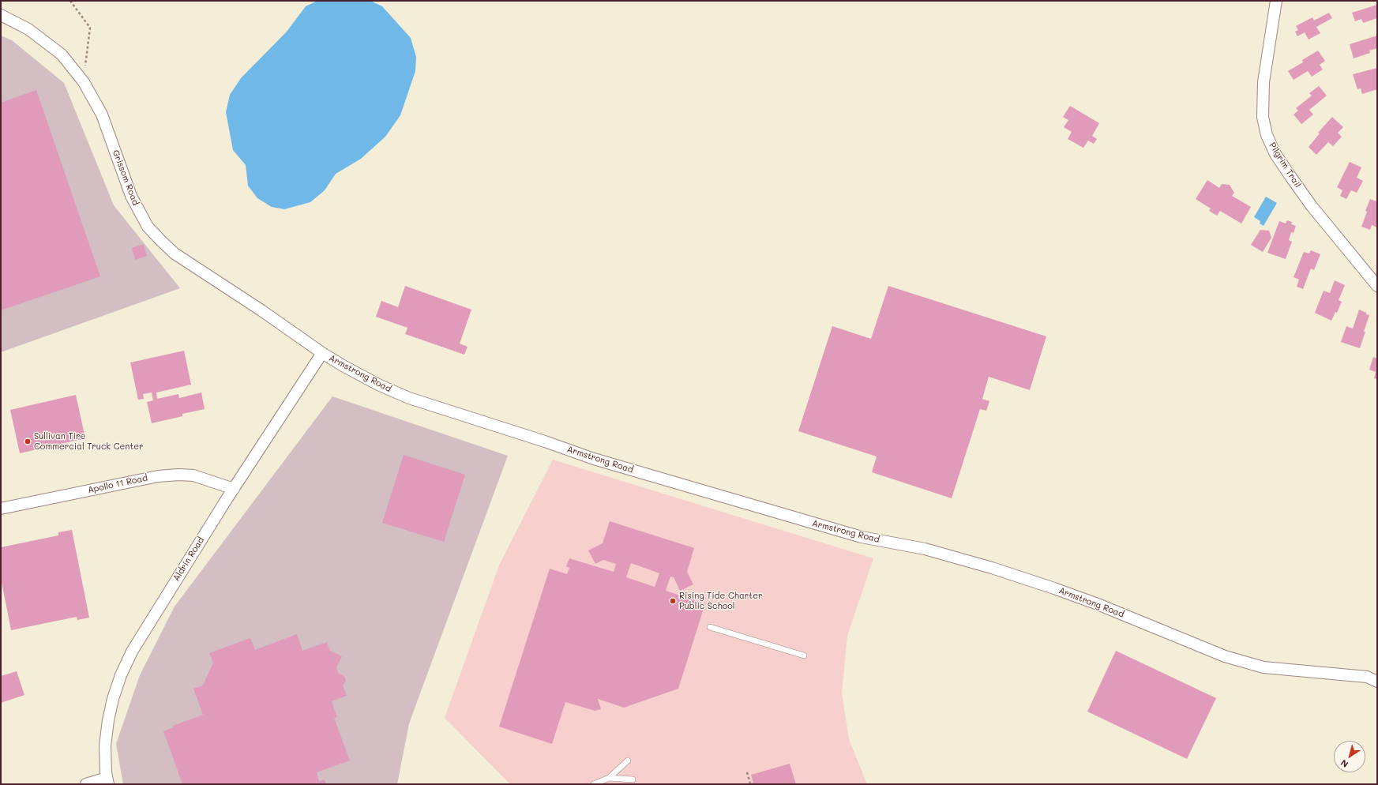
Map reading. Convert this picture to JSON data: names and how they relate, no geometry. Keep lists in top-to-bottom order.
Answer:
{
  "streets": {
    "street": [
      "Pilgrim Trail",
      "Grissom Road",
      "Armstrong Road",
      "Apollo 11 Road",
      "Aldrin Road"
    ]
  },
  "crossings": [
    ["Grissom Road", "Armstrong Road"],
    ["Grissom Road", "Aldrin Road"],
    ["Armstrong Road", "Aldrin Road"],
    ["Apollo 11 Road", "Aldrin Road"]
  ],
  "places": ["Sullivan Tire Commercial Truck Center", "Rising Tide Charter Public School"],
  "north": "bottom left"
}
